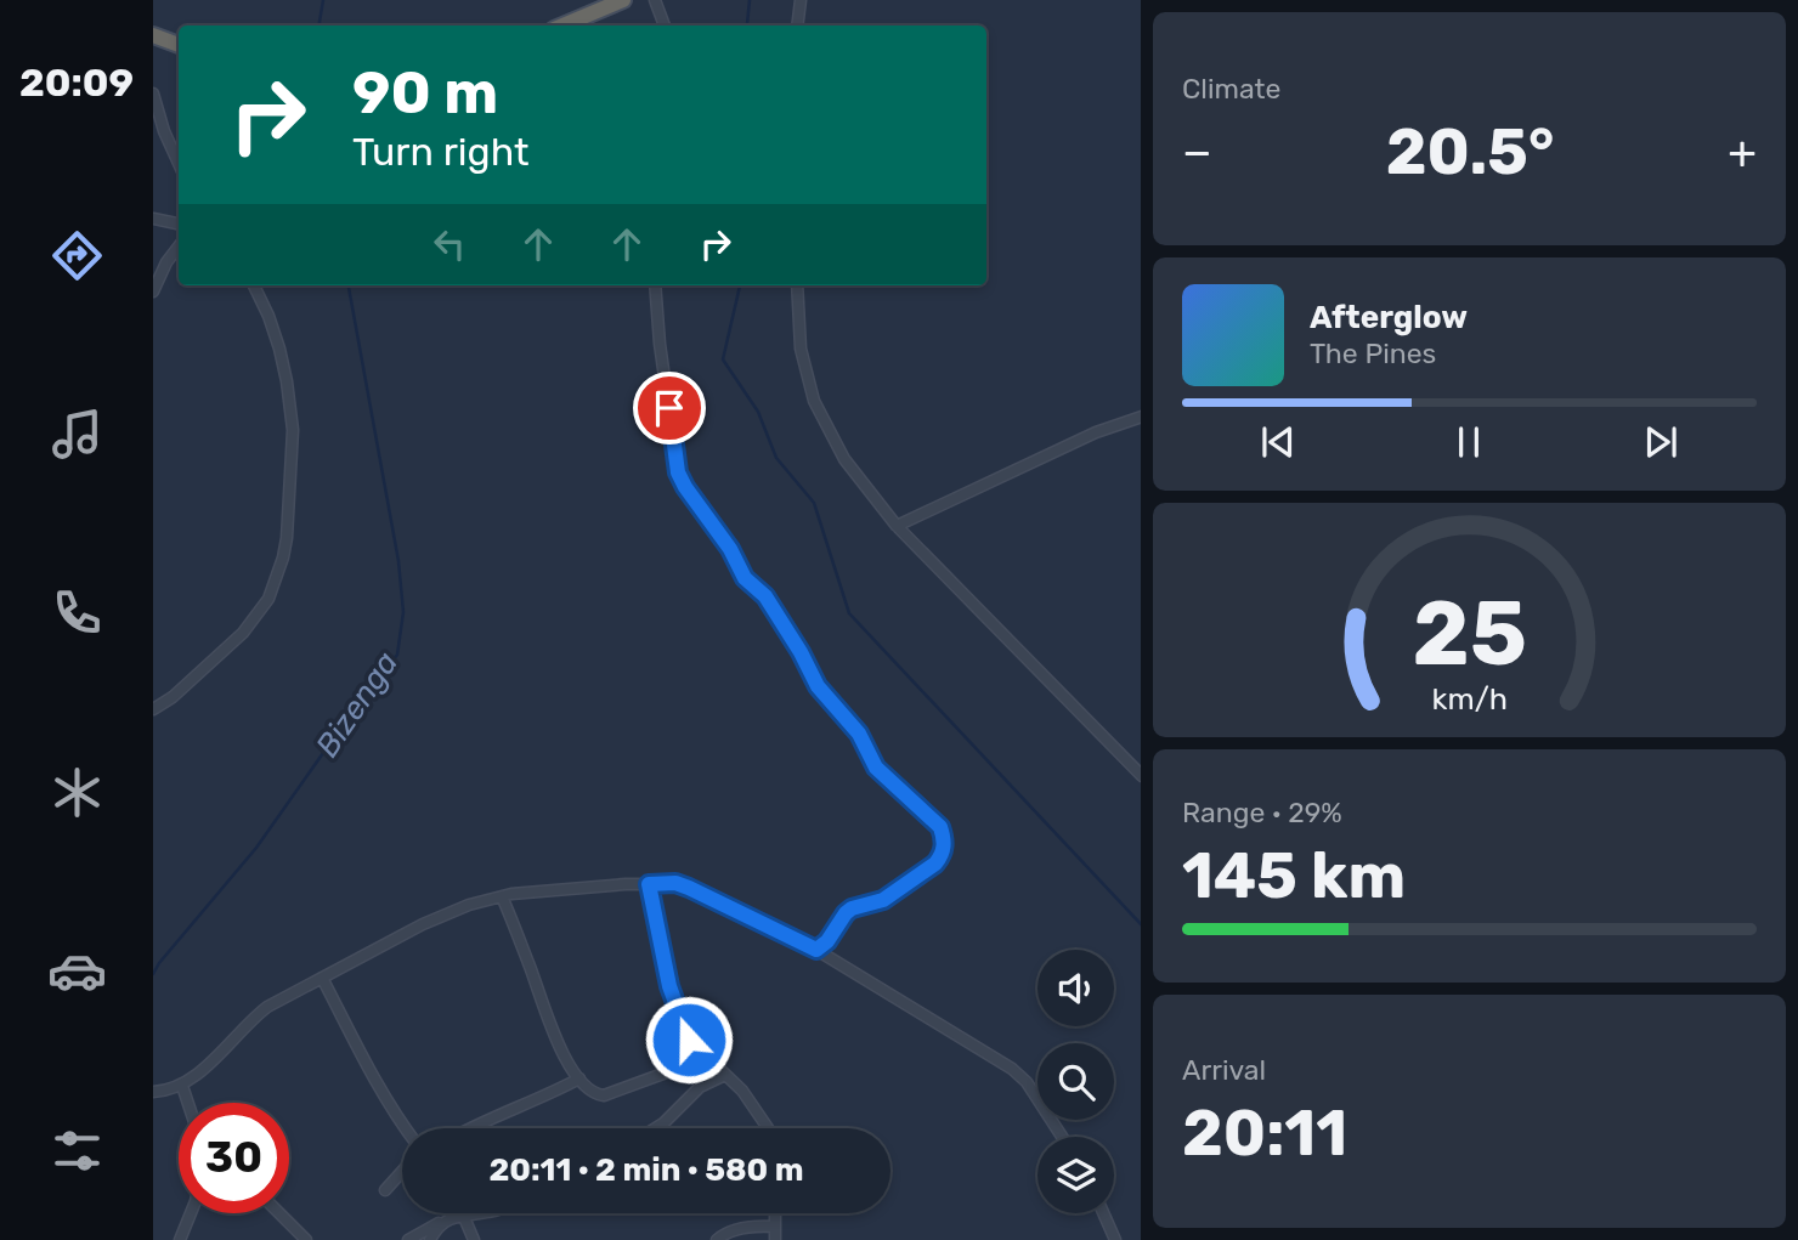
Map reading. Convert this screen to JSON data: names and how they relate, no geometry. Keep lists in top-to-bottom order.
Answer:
{
  "water": ["Bizenga"],
  "page": {
    "tabs": "20:09",
    "tile": [
      "Climate",
      ["Range · 29%", "145 km"],
      ["Arrival", "20:11"]
    ],
    "turn": ["90 m", "Turn right"],
    "heat": ["−", "20.5°", "+"],
    "song": ["Afterglow", "The Pines"],
    "limit": "30",
    "trip": "20:11 · 2 min · 580 m",
    "gauge": ["25", "km/h"]
  }
}
